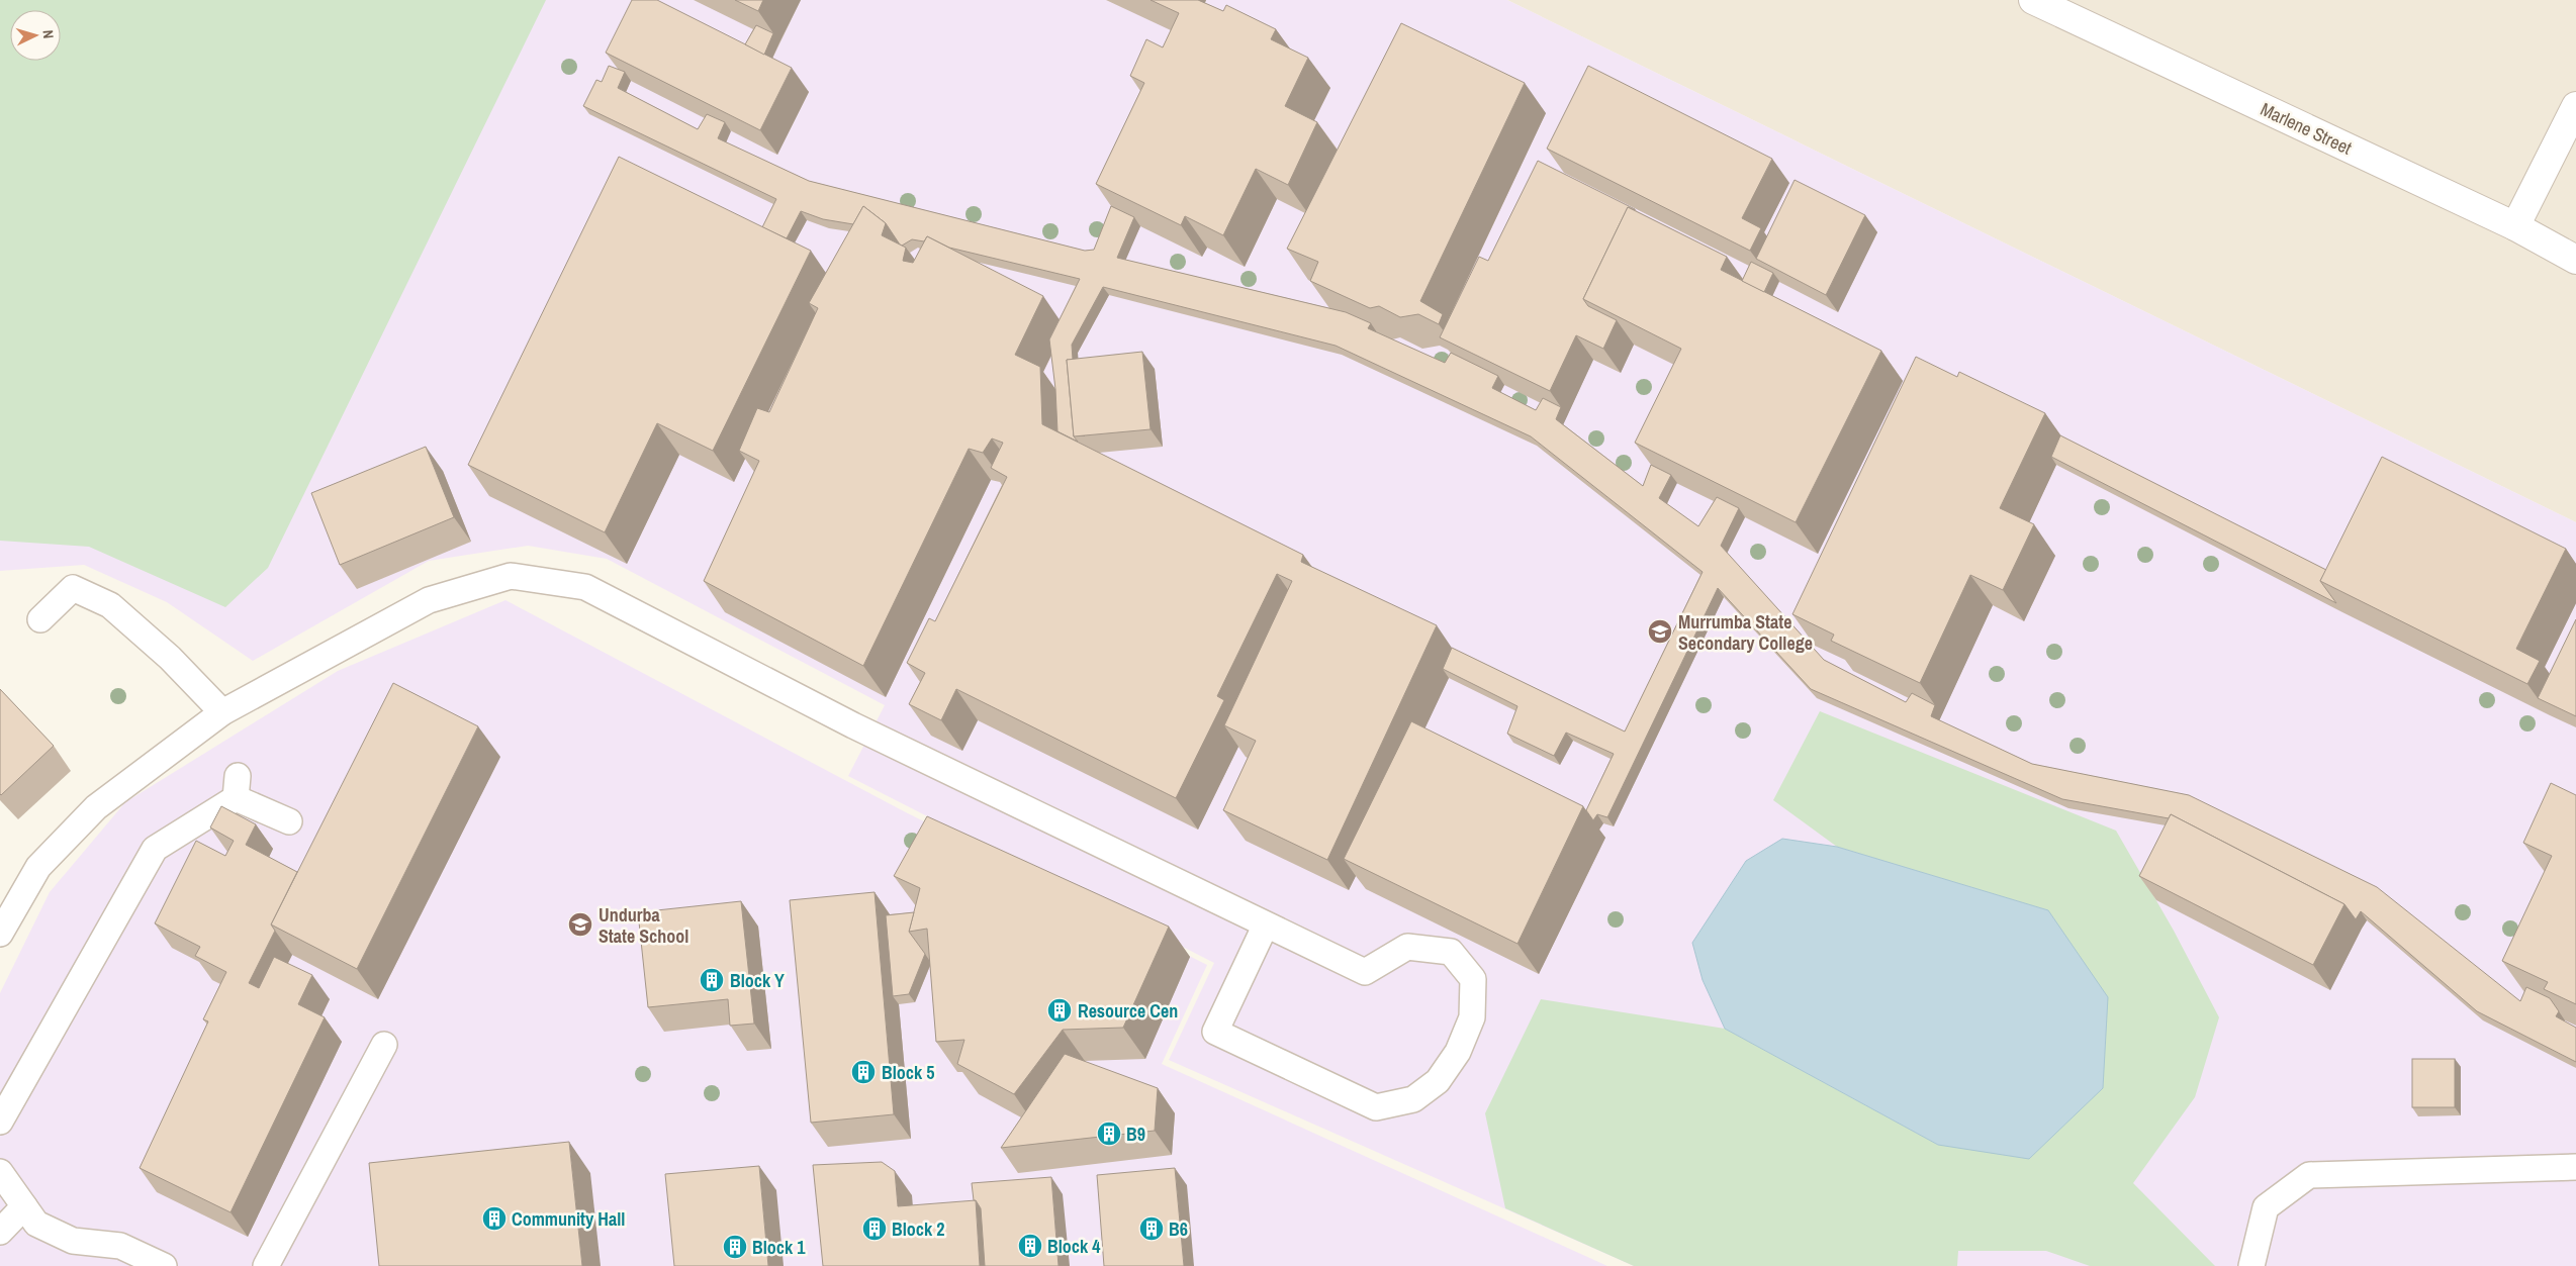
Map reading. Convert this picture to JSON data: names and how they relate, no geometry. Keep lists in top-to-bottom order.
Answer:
{
  "streets": {
    "street": ["Marlene Street"]
  },
  "places": {
    "school or university": ["Murrumba State Secondary College", "Undurba State School"],
    "building": [
      "Block Y",
      "Resource Cen",
      "Block 5",
      "B9",
      "Community Hall",
      "Block 2",
      "B6",
      "Block 4",
      "Block 1"
    ]
  },
  "north": "right"
}
